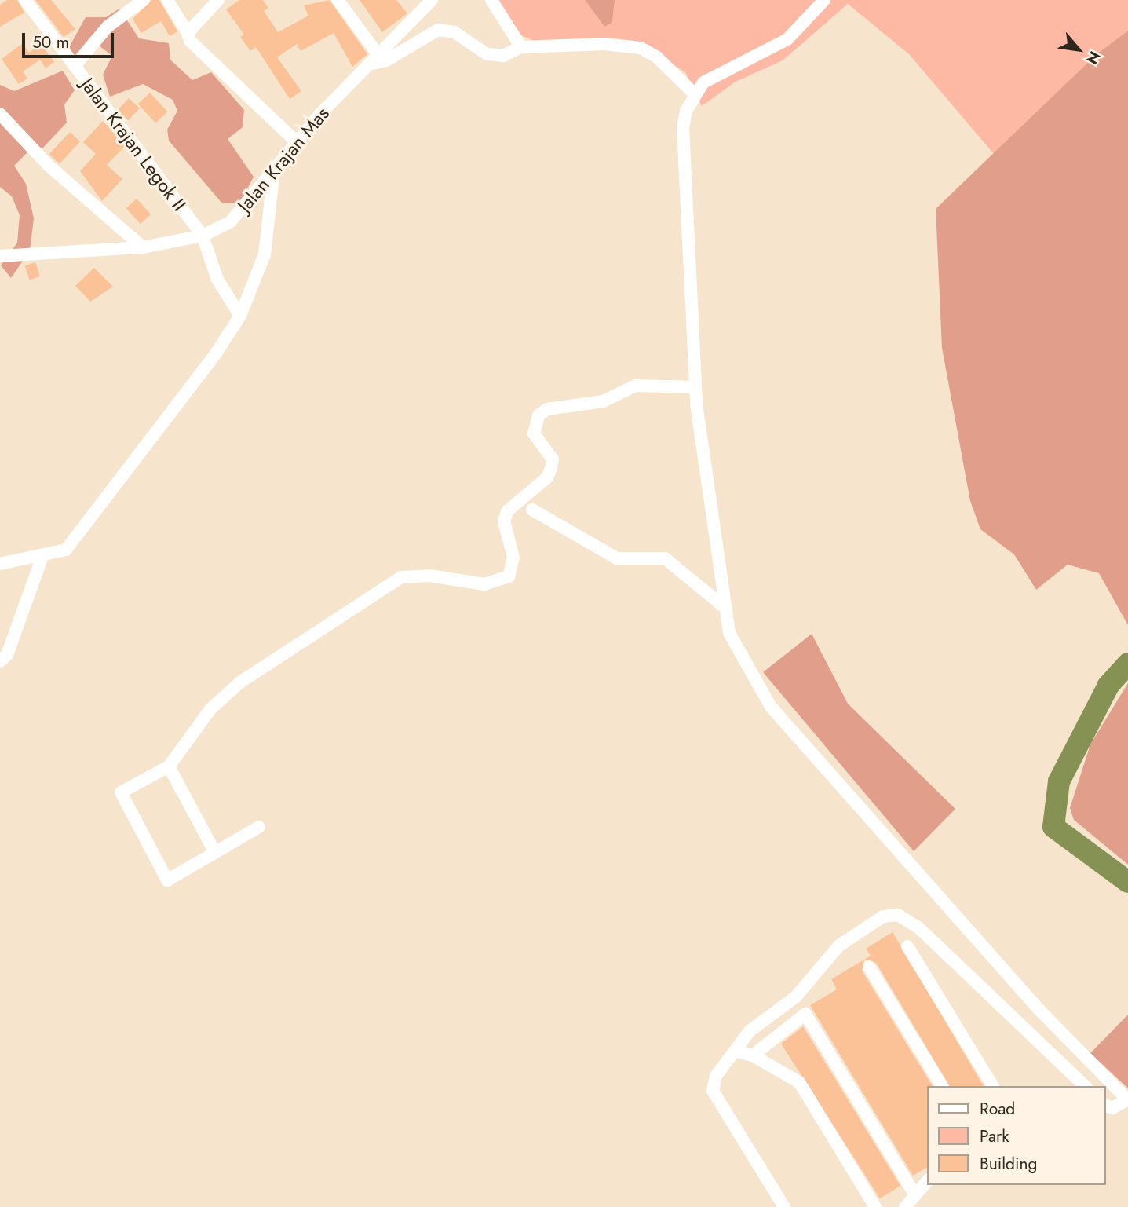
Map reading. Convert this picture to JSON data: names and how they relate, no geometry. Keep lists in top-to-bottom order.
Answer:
{
  "streets": {
    "street": ["Jalan Krajan Legok II", "Jalan Krajan Mas"]
  },
  "crossings": [
    ["Jalan Krajan Legok II", "Jalan Krajan Mas"]
  ],
  "legend": ["Road", "Park", "Building"],
  "scale_bar": "50 m",
  "north": "bottom right"
}
